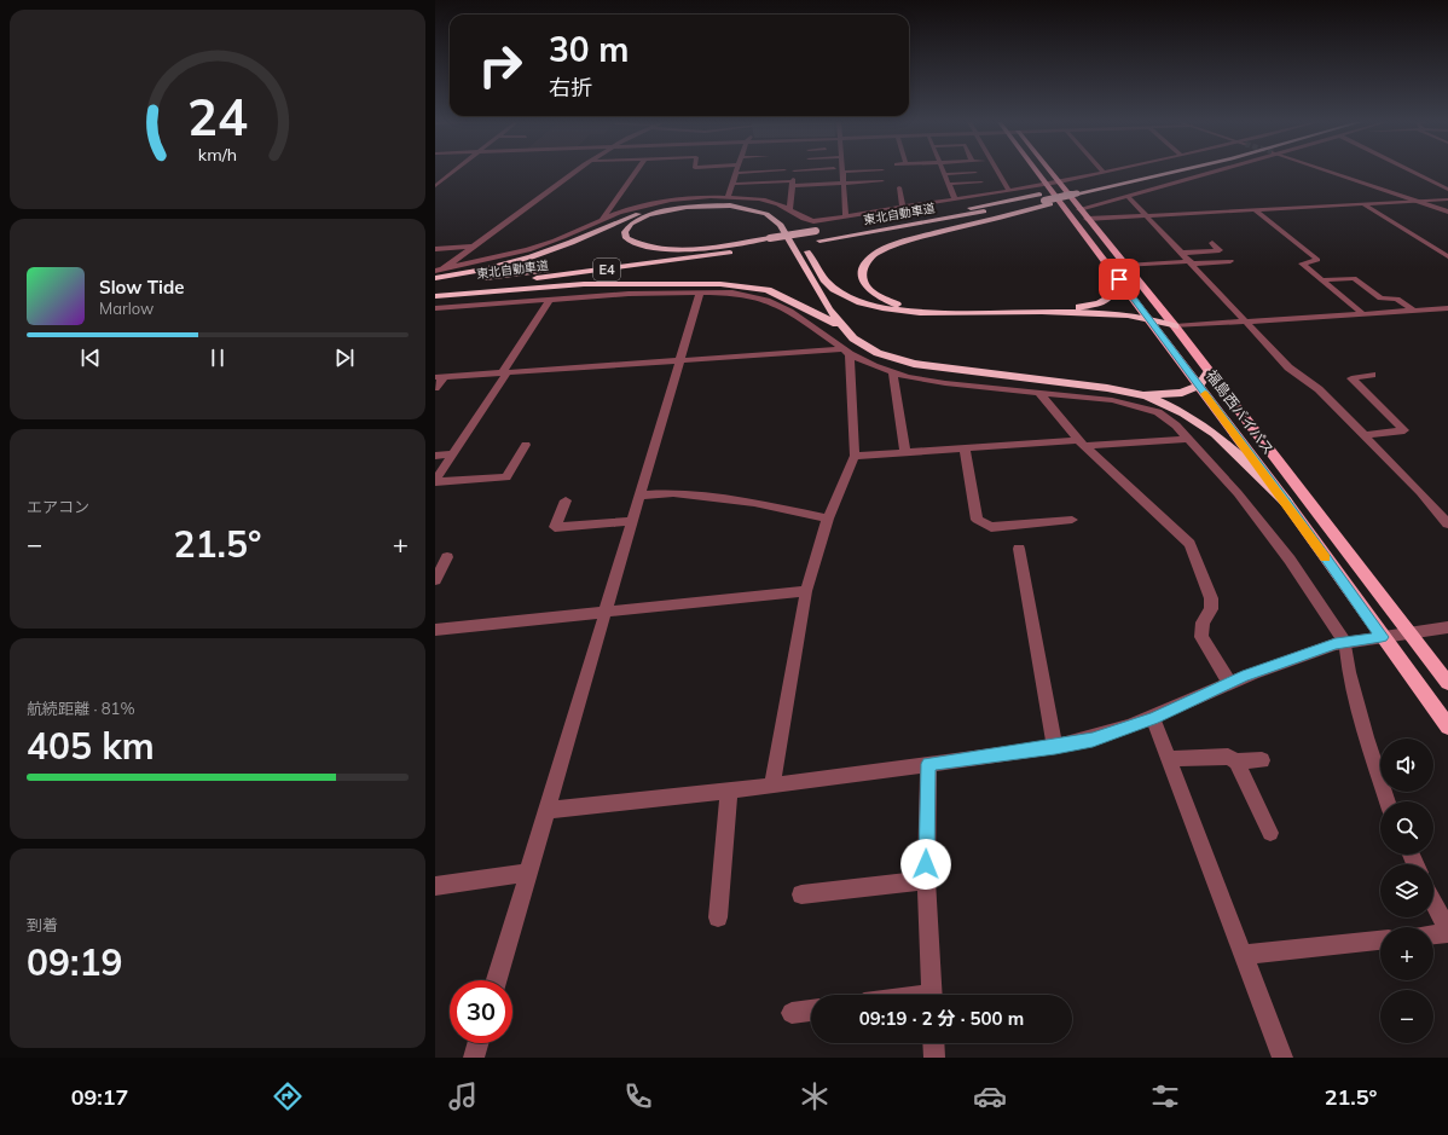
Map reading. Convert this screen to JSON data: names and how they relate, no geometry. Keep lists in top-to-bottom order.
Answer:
{
  "streets": {
    "highway": ["東北自動車道", "E4", "福島西バイパス"]
  },
  "page": {
    "turn": ["30 m", "右折"],
    "song": ["Slow Tide", "Marlow"],
    "tile": [
      "エアコン",
      ["航続距離 · 81%", "405 km"],
      ["到着", "09:19"]
    ],
    "heat": ["−", "21.5°", "+"],
    "map_buttons": ["+", "−"],
    "limit": "30",
    "trip": "09:19 · 2 分 · 500 m",
    "tabs": ["09:17", "21.5°"],
    "gauge": ["24", "km/h"]
  }
}
